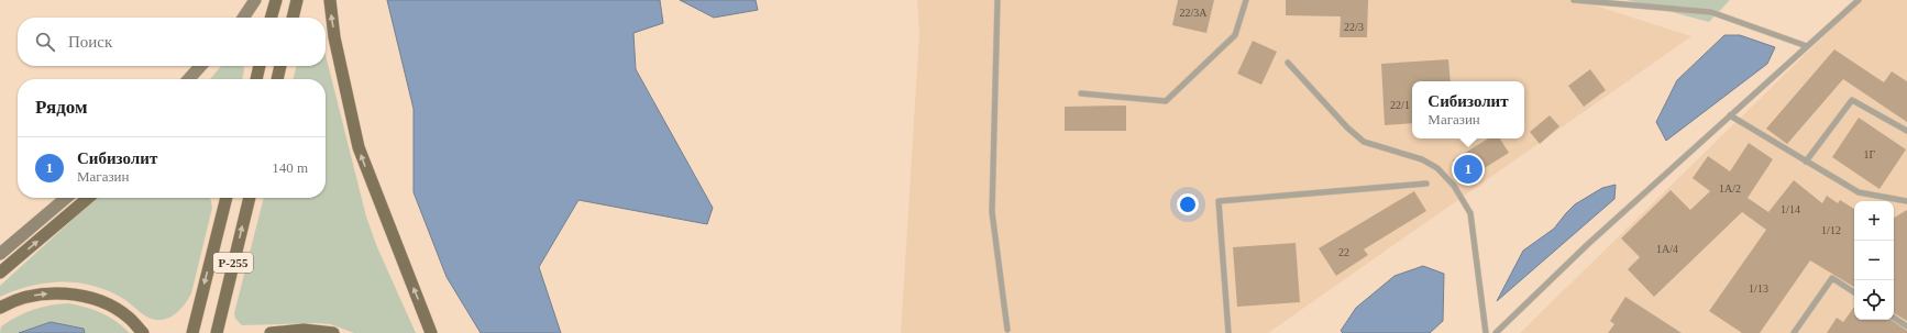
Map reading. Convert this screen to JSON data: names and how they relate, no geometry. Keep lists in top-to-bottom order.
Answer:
{
  "streets": {
    "main road": ["Р-255"]
  },
  "house_numbers": [
    "22/3А",
    "22/3",
    "22/1",
    "1Г",
    "1А/2",
    "1/14",
    "1/12",
    "1А/4",
    "22",
    "1/13"
  ],
  "page": {
    "search": "Поиск",
    "heading": "Рядом",
    "popup": ["Сибизолит", "Магазин"],
    "list": [
      {
        "mark": "1",
        "name": "Сибизолит",
        "note": "Магазин",
        "value": "140 m"
      }
    ],
    "pins": "1",
    "map_buttons": ["+", "−"]
  }
}
